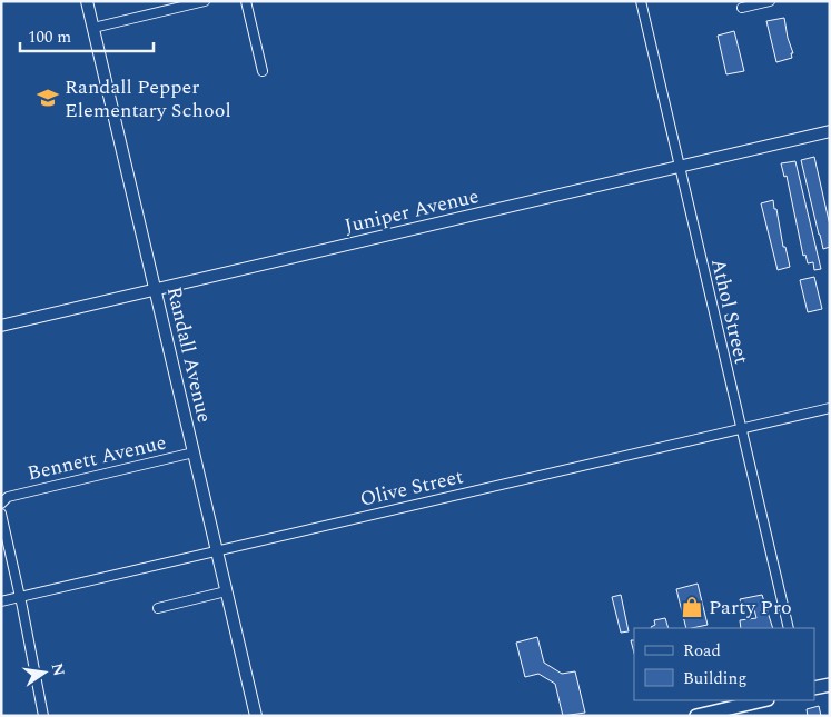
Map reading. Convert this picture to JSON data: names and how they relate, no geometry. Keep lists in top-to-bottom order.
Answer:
{
  "streets": {
    "street": [
      "Juniper Avenue",
      "Athol Street",
      "Randall Avenue",
      "Bennett Avenue",
      "Olive Street"
    ]
  },
  "crossings": [
    ["Juniper Avenue", "Athol Street"],
    ["Juniper Avenue", "Randall Avenue"],
    ["Athol Street", "Olive Street"],
    ["Randall Avenue", "Bennett Avenue"],
    ["Randall Avenue", "Olive Street"]
  ],
  "places": {
    "school or university": ["Randall Pepper Elementary School"],
    "shop": ["Party Pro"]
  },
  "legend": ["Road", "Building"],
  "scale_bar": "100 m",
  "north": "right"
}
